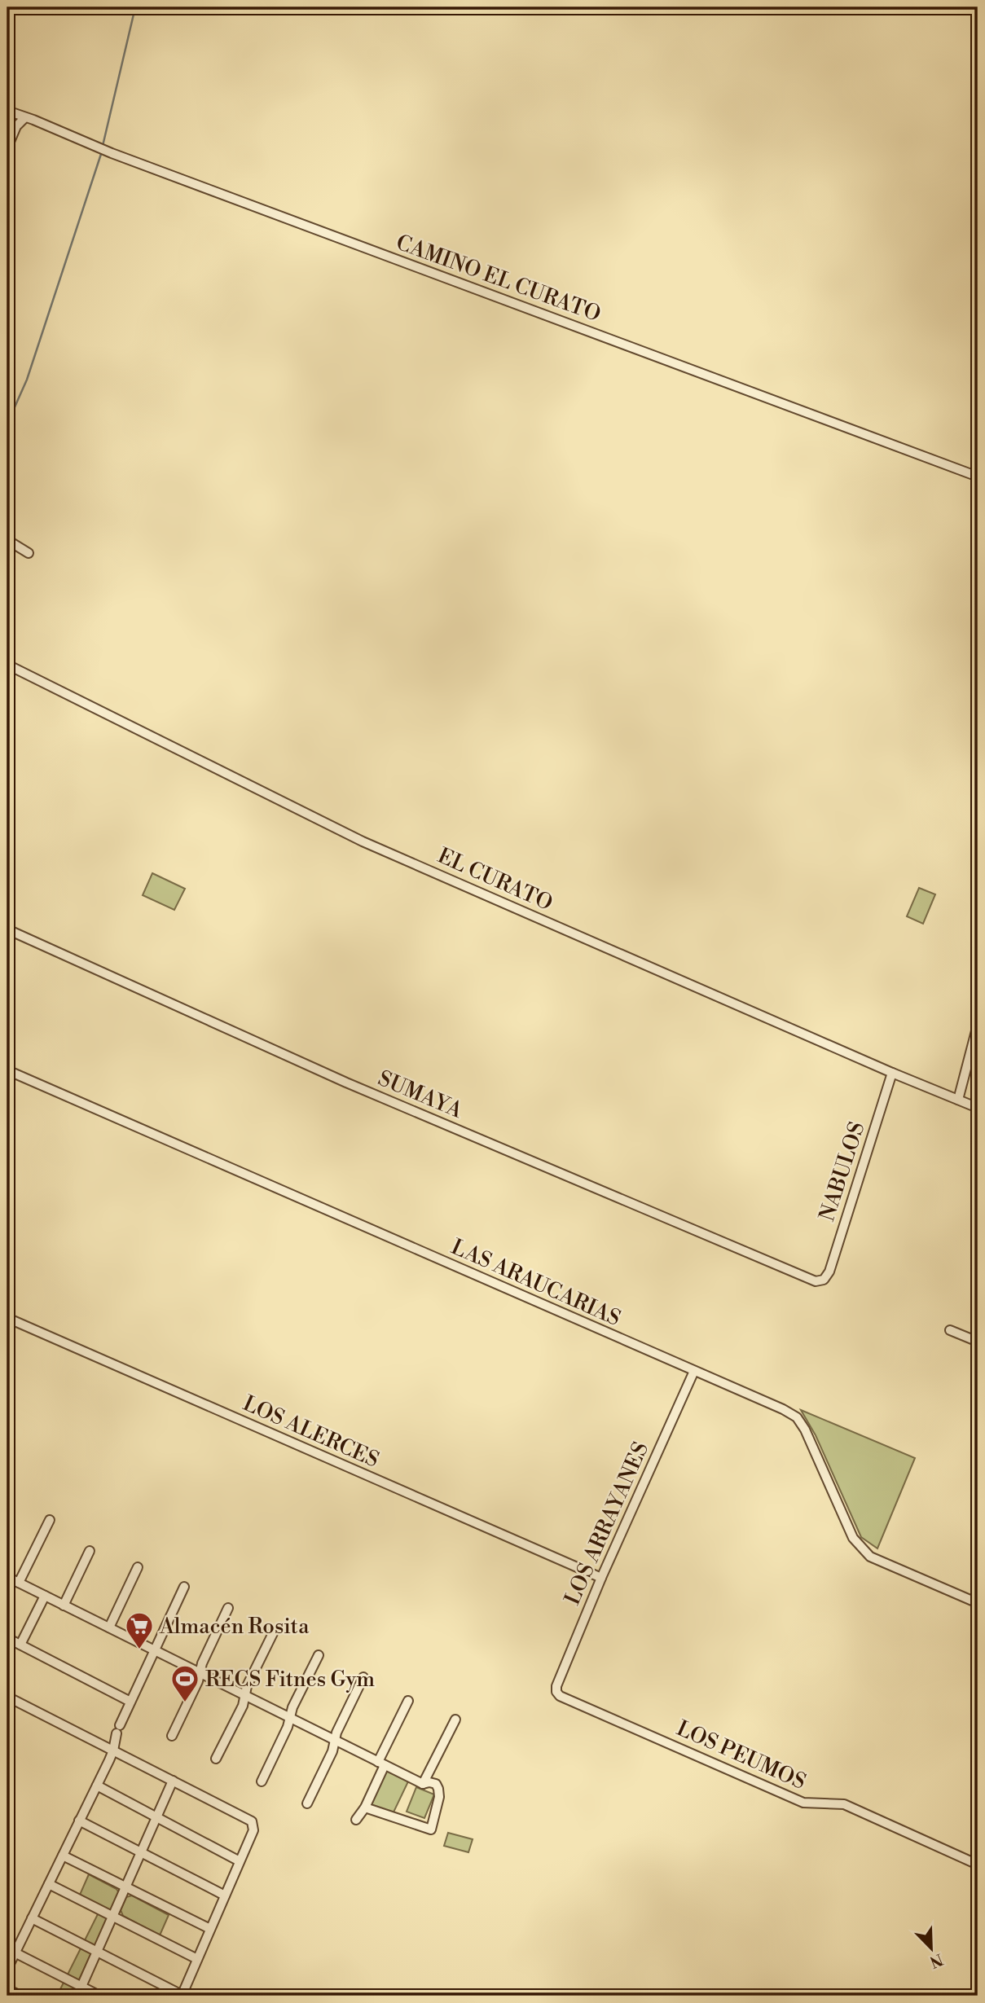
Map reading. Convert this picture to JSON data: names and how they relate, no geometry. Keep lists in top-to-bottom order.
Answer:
{
  "streets": {
    "street": [
      "CAMINO EL CURATO",
      "EL CURATO",
      "SUMAYA",
      "NABULOS",
      "LAS ARAUCARIAS",
      "LOS ALERCES",
      "LOS ARRAYANES",
      "LOS PEUMOS"
    ]
  },
  "crossings": [
    ["EL CURATO", "NABULOS"],
    ["SUMAYA", "NABULOS"],
    ["LAS ARAUCARIAS", "LOS ARRAYANES"],
    ["LOS ALERCES", "LOS ARRAYANES"],
    ["LOS ARRAYANES", "LOS PEUMOS"]
  ],
  "places": {
    "supermarket": ["Almacén Rosita"],
    "sports": ["RECS Fitnes Gym"]
  },
  "north": "bottom right"
}
